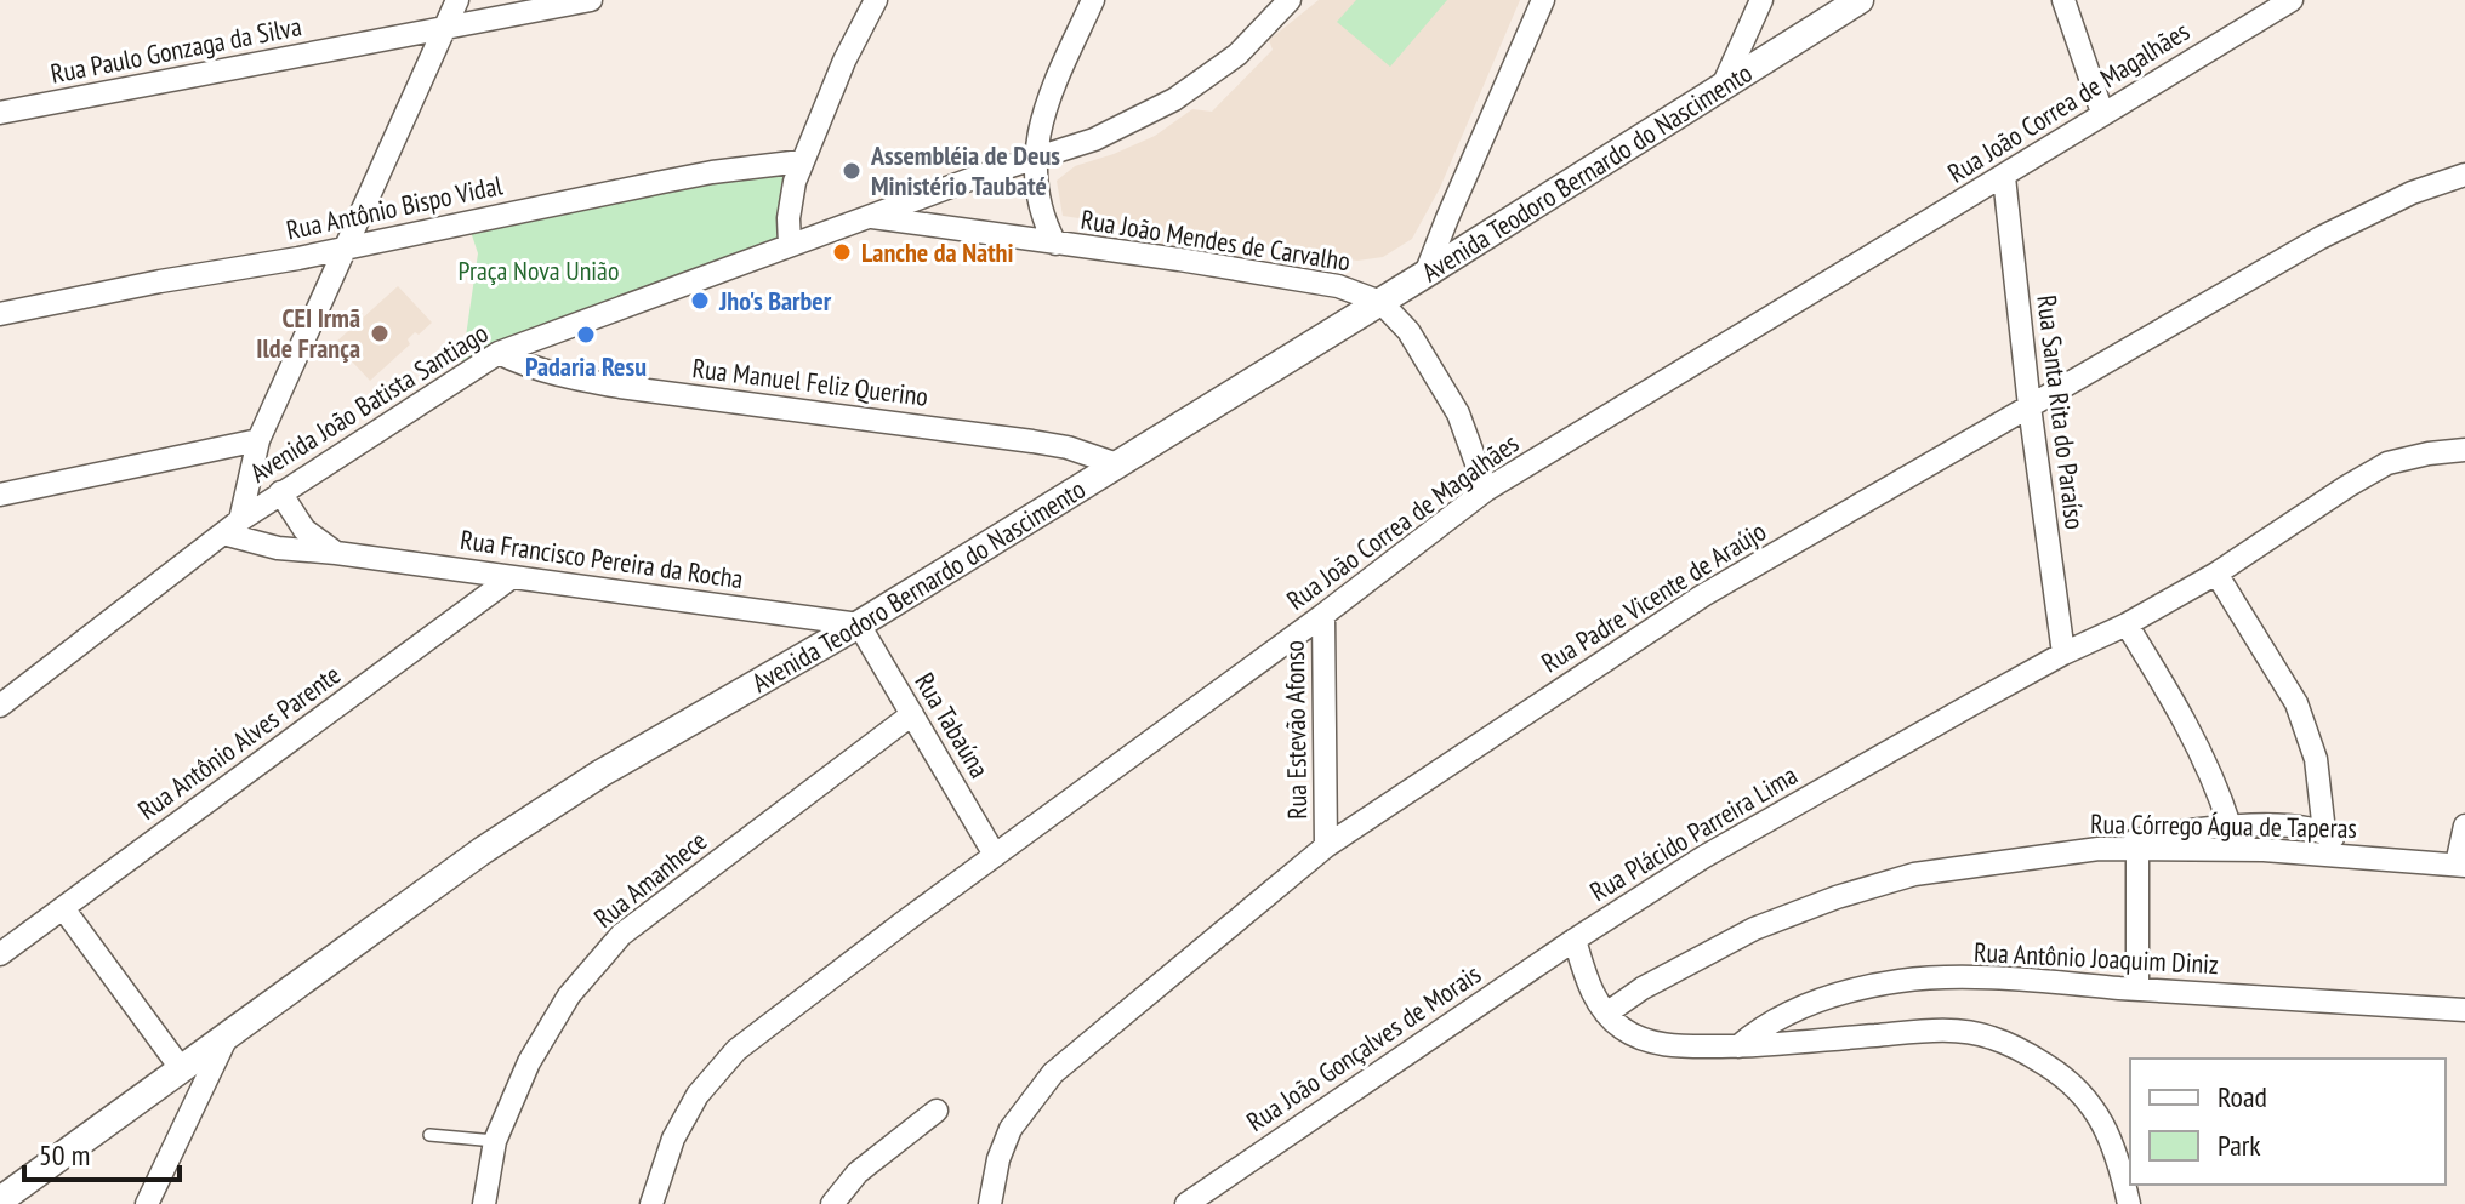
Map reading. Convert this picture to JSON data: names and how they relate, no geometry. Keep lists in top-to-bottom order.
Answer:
{
  "streets": {
    "street": [
      "Rua Paulo Gonzaga da Silva",
      "Rua João Correa de Magalhães",
      "Avenida Teodoro Bernardo do Nascimento",
      "Rua Antônio Bispo Vidal",
      "Rua João Mendes de Carvalho",
      "Rua Manuel Feliz Querino",
      "Avenida João Batista Santiago",
      "Rua Santa Rita do Paraíso",
      "Rua Francisco Pereira da Rocha",
      "Rua Padre Vicente de Araújo",
      "Rua Tabaúna",
      "Rua Estevão Afonso",
      "Rua Antônio Alves Parente",
      "Rua Córrego Água de Taperas",
      "Rua Plácido Parreira Lima",
      "Rua Amanhece",
      "Rua Antônio Joaquim Diniz",
      "Rua João Gonçalves de Morais"
    ]
  },
  "crossings": [
    ["Rua João Correa de Magalhães", "Rua Santa Rita do Paraíso"],
    ["Rua João Correa de Magalhães", "Rua Tabaúna"],
    ["Rua João Correa de Magalhães", "Rua Estevão Afonso"],
    ["Avenida Teodoro Bernardo do Nascimento", "Rua João Mendes de Carvalho"],
    ["Avenida Teodoro Bernardo do Nascimento", "Rua Manuel Feliz Querino"],
    ["Avenida Teodoro Bernardo do Nascimento", "Rua Francisco Pereira da Rocha"],
    ["Avenida Teodoro Bernardo do Nascimento", "Rua Tabaúna"],
    ["Rua João Mendes de Carvalho", "Avenida João Batista Santiago"],
    ["Rua Manuel Feliz Querino", "Avenida João Batista Santiago"],
    ["Avenida João Batista Santiago", "Rua Francisco Pereira da Rocha"],
    ["Rua Santa Rita do Paraíso", "Rua Padre Vicente de Araújo"],
    ["Rua Santa Rita do Paraíso", "Rua Plácido Parreira Lima"],
    ["Rua Francisco Pereira da Rocha", "Rua Tabaúna"],
    ["Rua Francisco Pereira da Rocha", "Rua Antônio Alves Parente"],
    ["Rua Padre Vicente de Araújo", "Rua Estevão Afonso"],
    ["Rua Tabaúna", "Rua Amanhece"],
    ["Rua Plácido Parreira Lima", "Rua João Gonçalves de Morais"]
  ],
  "parks": ["Praça Nova União"],
  "places": [
    "Assembléia de Deus Ministério Taubaté",
    "Lanche da Nathi",
    "Jho's Barber",
    "CEI Irmã Ilde França",
    "Padaria Resu"
  ],
  "legend": ["Road", "Park"],
  "scale_bar": "50 m"
}
